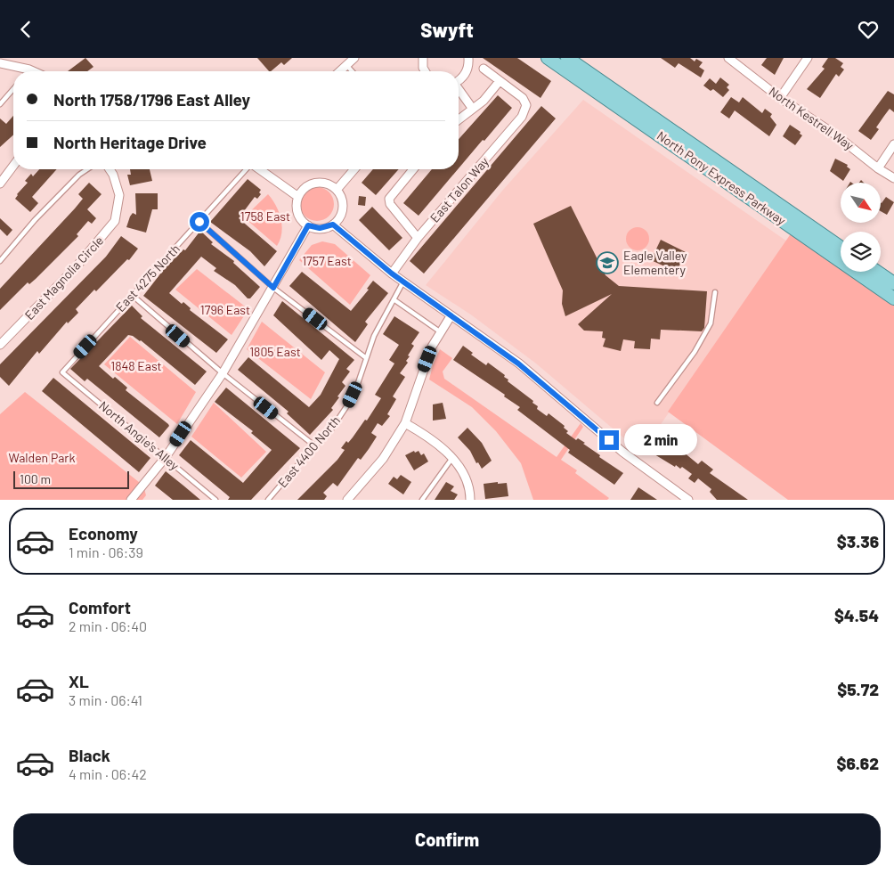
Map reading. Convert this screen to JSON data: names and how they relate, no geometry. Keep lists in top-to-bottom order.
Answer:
{
  "streets": {
    "main road": ["North Pony Express Parkway"],
    "street": ["North Kestrell Way", "East Talon Way", "East Magnolia Circle"],
    "lane": ["East 4275 North", "North Angie's Alley", "East 4400 North"]
  },
  "crossings": [
    ["East 4275 North", "North Angie's Alley"]
  ],
  "parks": [
    "1758 East",
    "1757 East",
    "1796 East",
    "1805 East",
    "1848 East",
    "Walden Park"
  ],
  "places": {
    "school or university": ["Eagle Valley Elementery"]
  },
  "scale_bar": "100 m",
  "north": "bottom right",
  "page": {
    "header": "Swyft",
    "banner": ["North 1758/1796 East Alley", "North Heritage Drive"],
    "bubble": "2 min",
    "scale": "100 m",
    "list": [
      {
        "name": "Economy",
        "note": "1 min · 06:39",
        "value": "$3.36"
      },
      {
        "name": "Comfort",
        "note": "2 min · 06:40",
        "value": "$4.54"
      },
      {
        "name": "XL",
        "note": "3 min · 06:41",
        "value": "$5.72"
      },
      {
        "name": "Black",
        "note": "4 min · 06:42",
        "value": "$6.62"
      }
    ],
    "buttons": "Confirm"
  }
}
